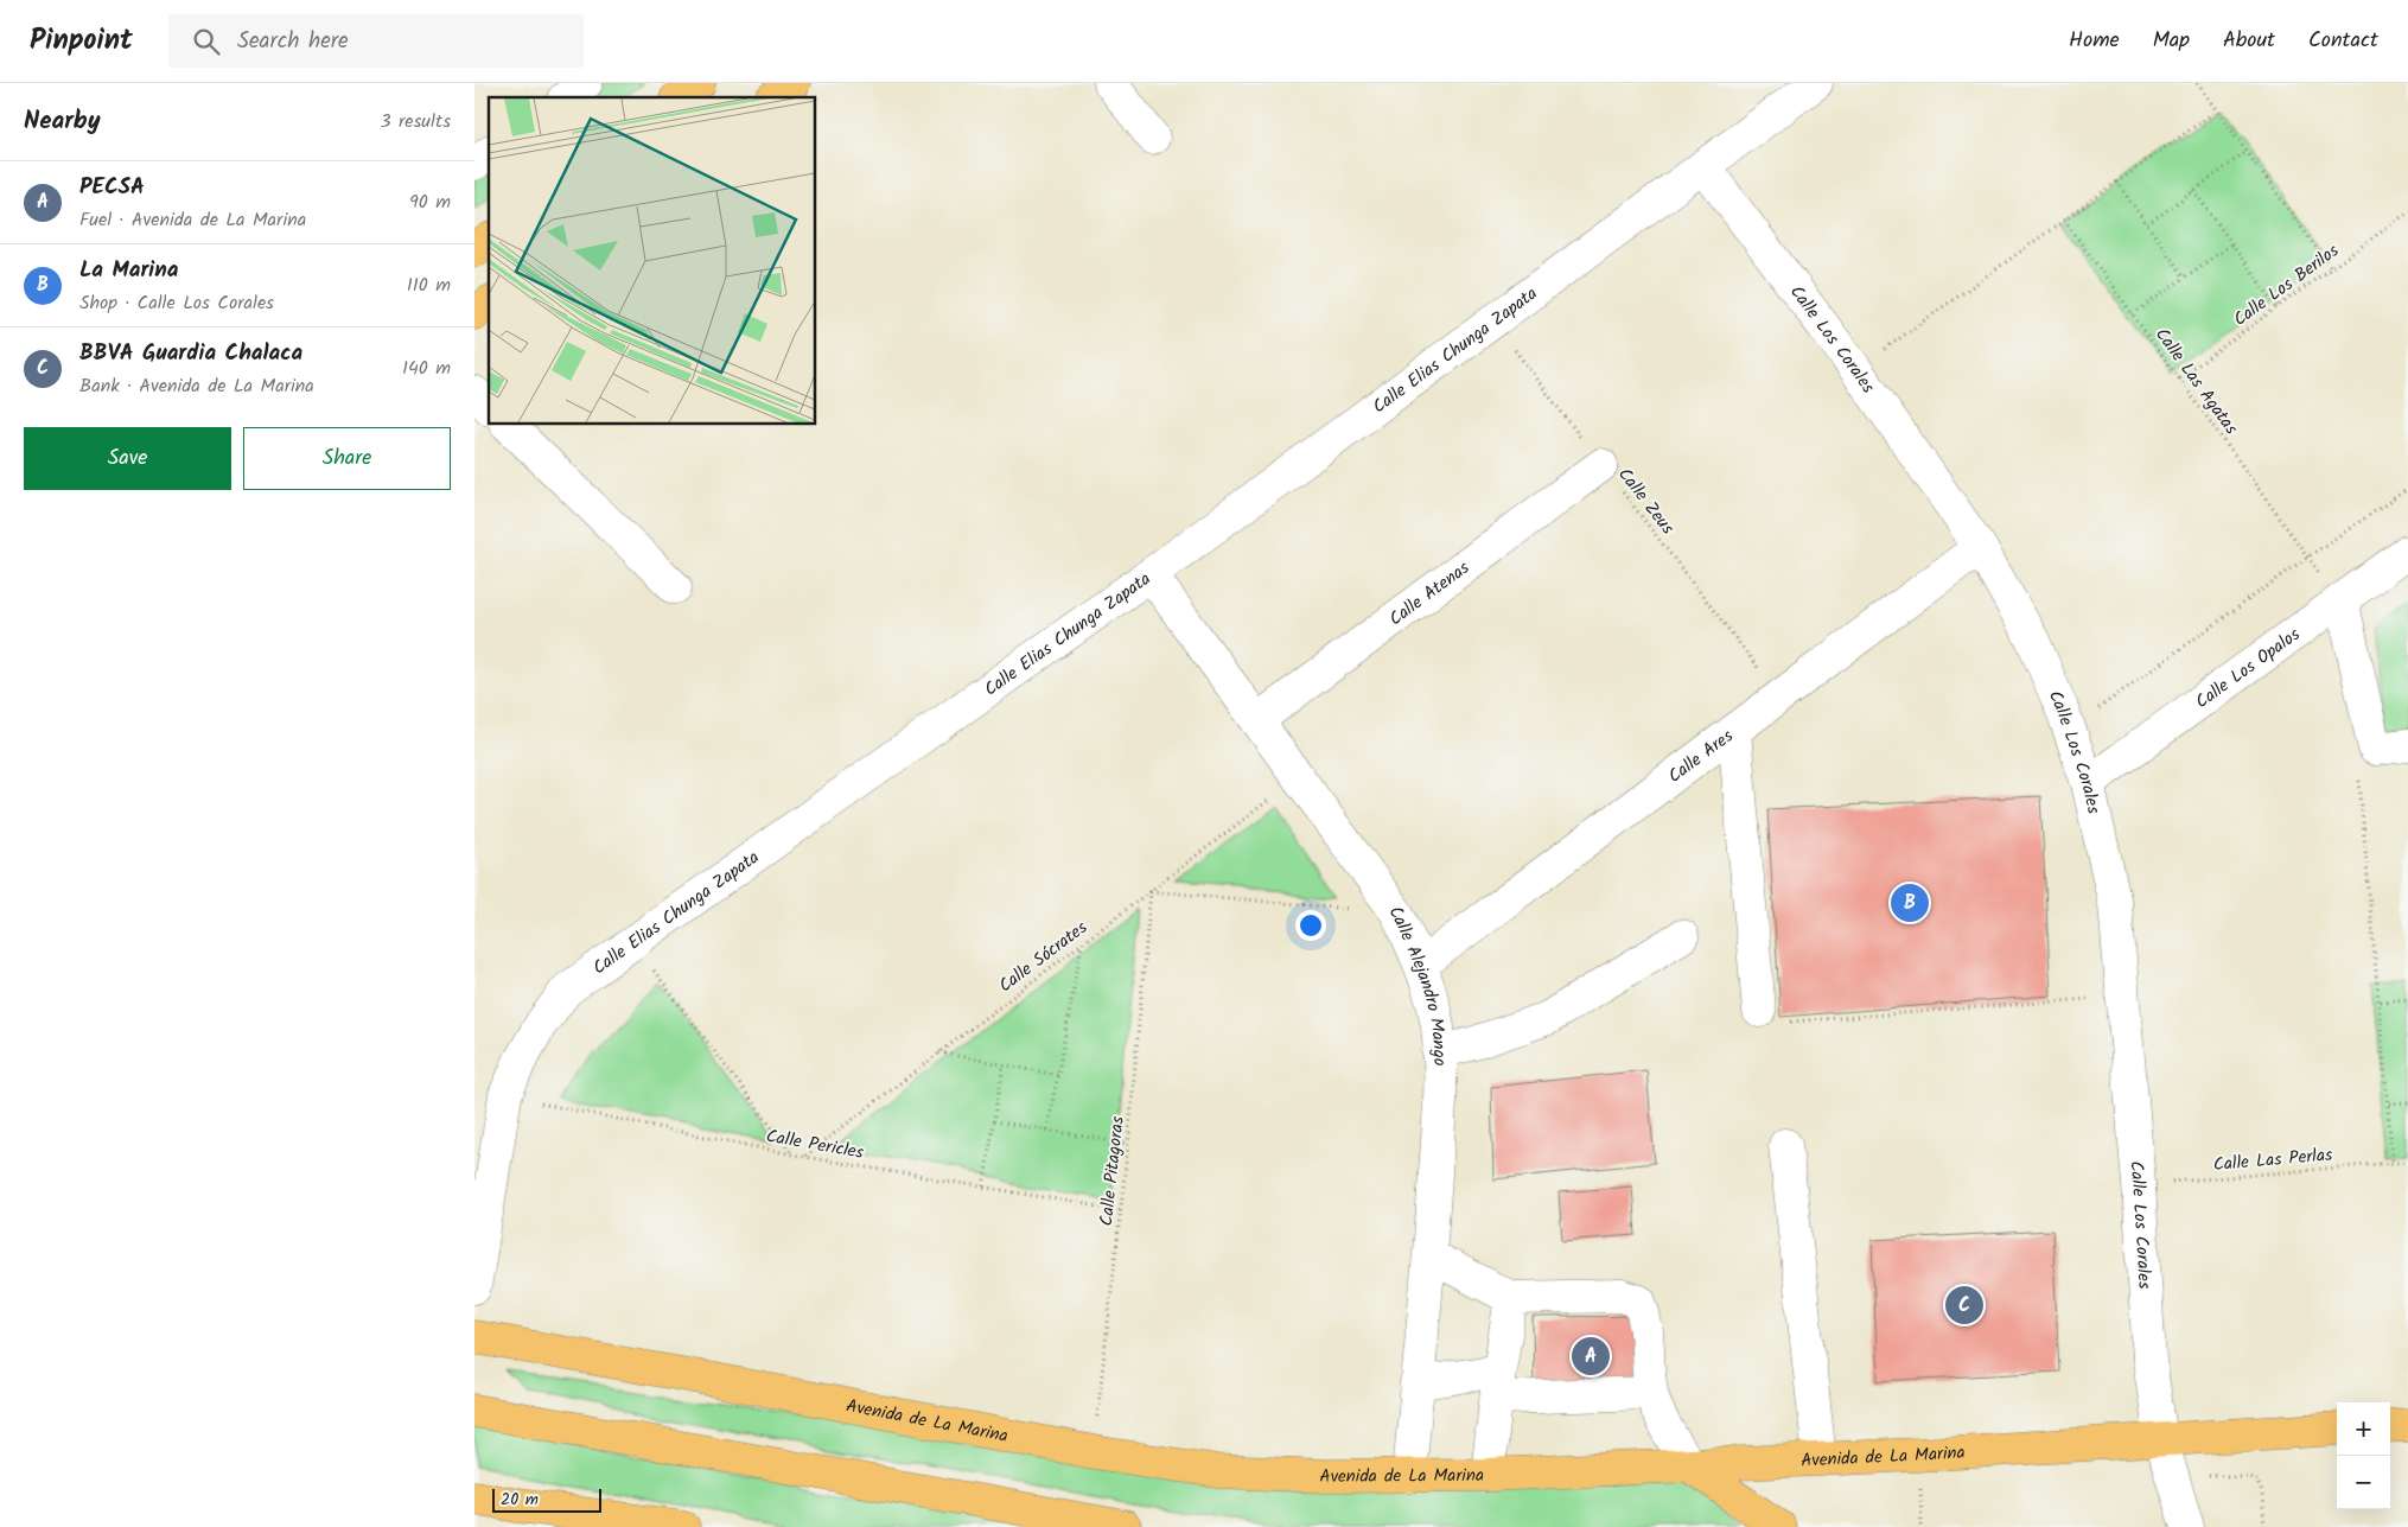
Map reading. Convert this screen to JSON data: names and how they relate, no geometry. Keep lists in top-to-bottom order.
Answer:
{
  "streets": {
    "main road": ["Avenida de La Marina"],
    "street": [
      "Calle Los Corales",
      "Calle Elias Chunga Zapata",
      "Calle Atenas",
      "Calle Los Opalos",
      "Calle Ares",
      "Calle Alejandro Mango"
    ],
    "path": [
      "Calle Los Berilos",
      "Calle Las Agatas",
      "Calle Zeus",
      "Calle Sócrates",
      "Calle Pericles",
      "Calle Las Perlas",
      "Calle Pitagoras"
    ]
  },
  "crossings": [
    ["Calle Los Berilos", "Calle Las Agatas"],
    ["Calle Los Corales", "Calle Elias Chunga Zapata"],
    ["Calle Los Corales", "Calle Los Opalos"],
    ["Calle Los Corales", "Calle Ares"],
    ["Calle Los Corales", "Calle Las Perlas"],
    ["Calle Los Corales", "Avenida de La Marina"],
    ["Calle Elias Chunga Zapata", "Calle Zeus"],
    ["Calle Elias Chunga Zapata", "Calle Alejandro Mango"],
    ["Calle Elias Chunga Zapata", "Calle Pericles"],
    ["Calle Las Agatas", "Calle Los Opalos"],
    ["Calle Zeus", "Calle Atenas"],
    ["Calle Zeus", "Calle Ares"],
    ["Calle Atenas", "Calle Alejandro Mango"],
    ["Calle Ares", "Calle Alejandro Mango"],
    ["Calle Sócrates", "Calle Alejandro Mango"],
    ["Calle Sócrates", "Calle Pericles"],
    ["Calle Sócrates", "Calle Pitagoras"],
    ["Calle Alejandro Mango", "Avenida de La Marina"],
    ["Calle Pericles", "Calle Pitagoras"],
    ["Calle Pitagoras", "Avenida de La Marina"]
  ],
  "scale_bar": "20 m",
  "page": {
    "header": "Pinpoint",
    "search": "Search here",
    "nav": [
      "Home",
      "Map",
      "About",
      "Contact"
    ],
    "heading": ["Nearby", "3 results"],
    "list": [
      {
        "mark": "A",
        "name": "PECSA",
        "note": "Fuel · Avenida de La Marina",
        "value": "90 m"
      },
      {
        "mark": "B",
        "name": "La Marina",
        "note": "Shop · Calle Los Corales",
        "value": "110 m"
      },
      {
        "mark": "C",
        "name": "BBVA Guardia Chalaca",
        "note": "Bank · Avenida de La Marina",
        "value": "140 m"
      }
    ],
    "buttons": ["Save", "Share"],
    "pins": ["B", "C", "A"],
    "map_buttons": ["+", "−"],
    "scale": "20 m"
  }
}
